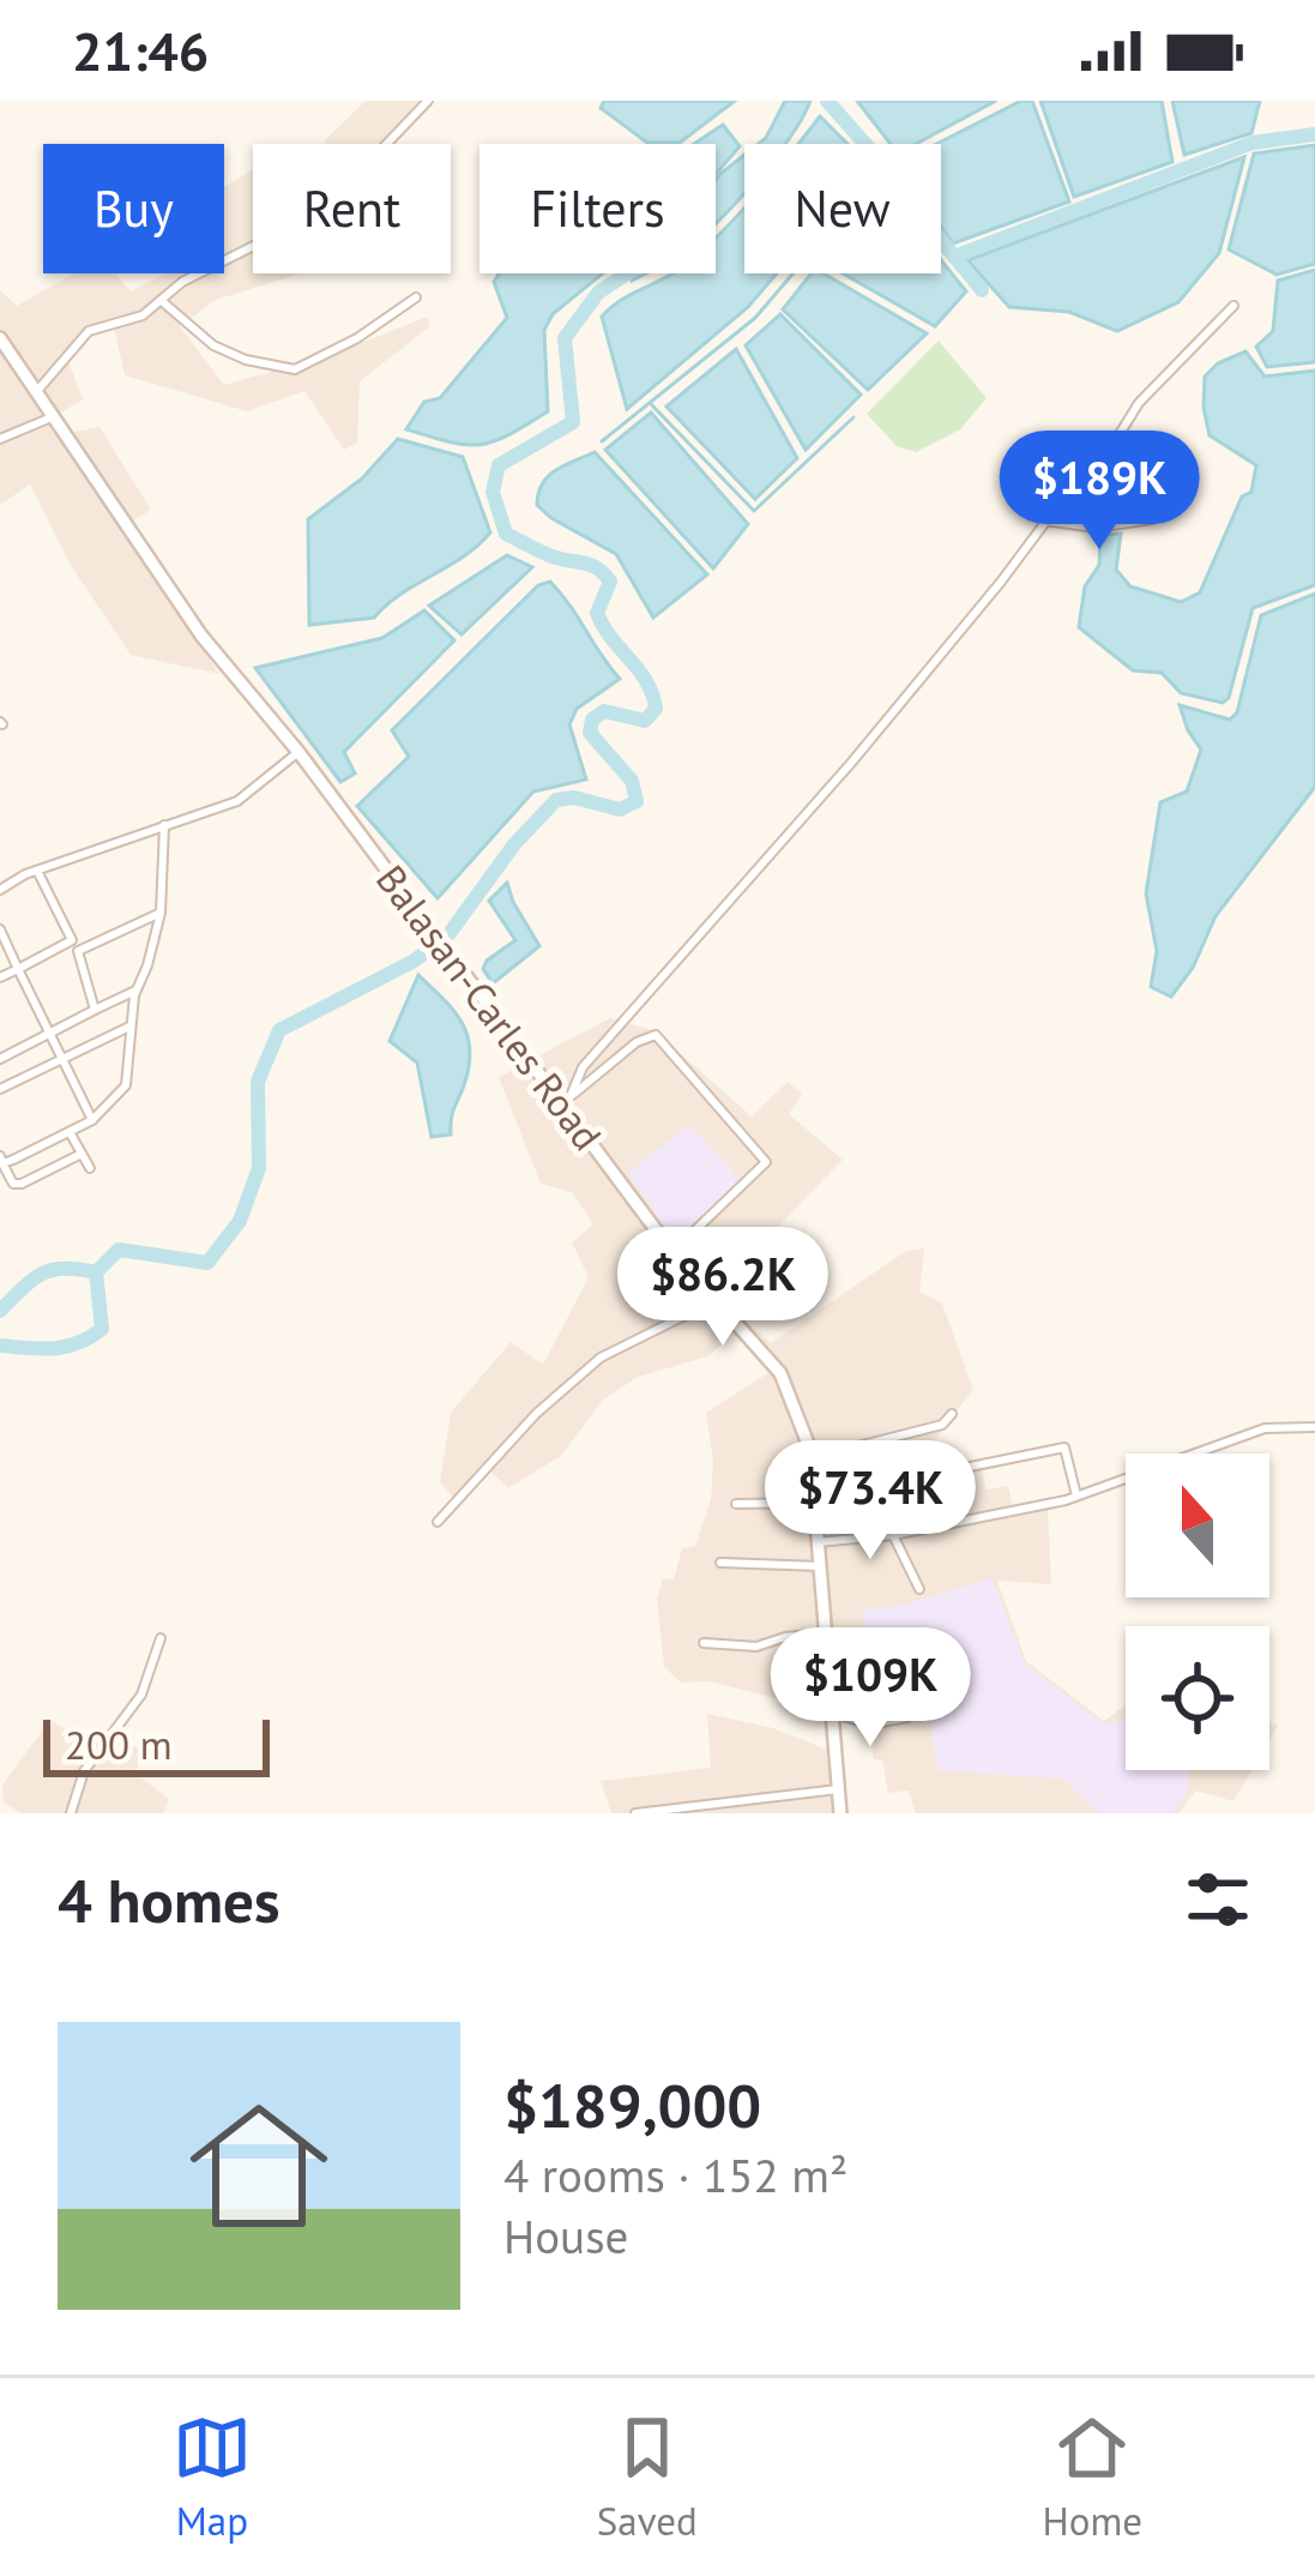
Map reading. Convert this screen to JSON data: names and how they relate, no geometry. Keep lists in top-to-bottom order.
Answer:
{
  "streets": {
    "main road": ["Balasan-Carles Road"]
  },
  "scale_bar": "200 m",
  "north": "top",
  "page": {
    "status": "21:46",
    "chip": [
      "Buy",
      "Rent",
      "Filters",
      "New"
    ],
    "price": [
      "$189K",
      "$86.2K",
      "$73.4K",
      "$109K"
    ],
    "scale": "200 m",
    "heading": "4 homes",
    "list": [
      {
        "name": "$189,000",
        "note": "4 rooms · 152 m² · House"
      }
    ],
    "tabs": ["Map", "Saved", "Home"]
  }
}
